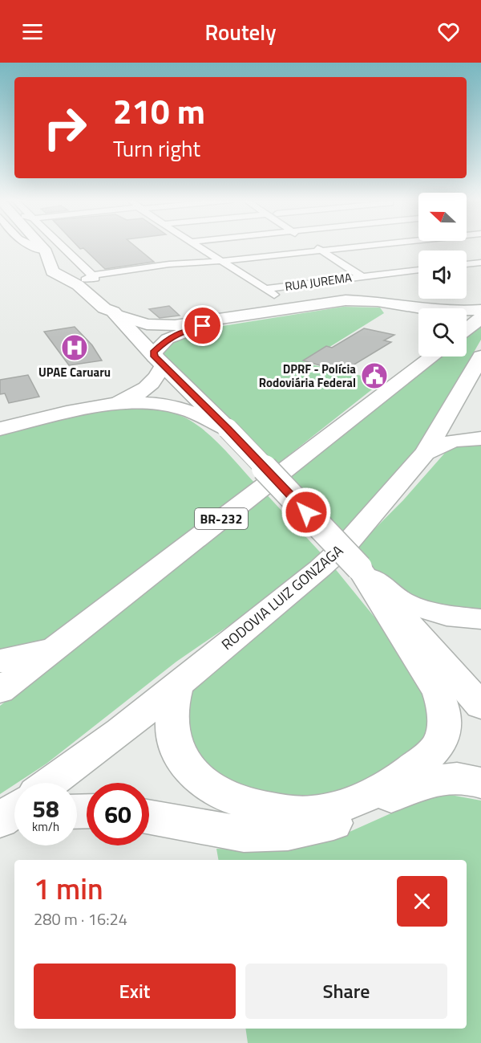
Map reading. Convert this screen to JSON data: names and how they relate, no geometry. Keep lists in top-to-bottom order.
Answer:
{
  "streets": {
    "main road": ["BR-232", "RODOVIA LUIZ GONZAGA"],
    "street": ["RUA JUREMA"]
  },
  "places": {
    "hospital": ["UPAE Caruaru"],
    "public building": ["DPRF - Polícia Rodoviária Federal"]
  },
  "north": "left",
  "page": {
    "header": "Routely",
    "turn": ["210 m", "Turn right"],
    "speed": "58 km/h",
    "limit": "60",
    "heading": ["1 min", "280 m · 16:24"],
    "buttons": ["Exit", "Share"]
  }
}
